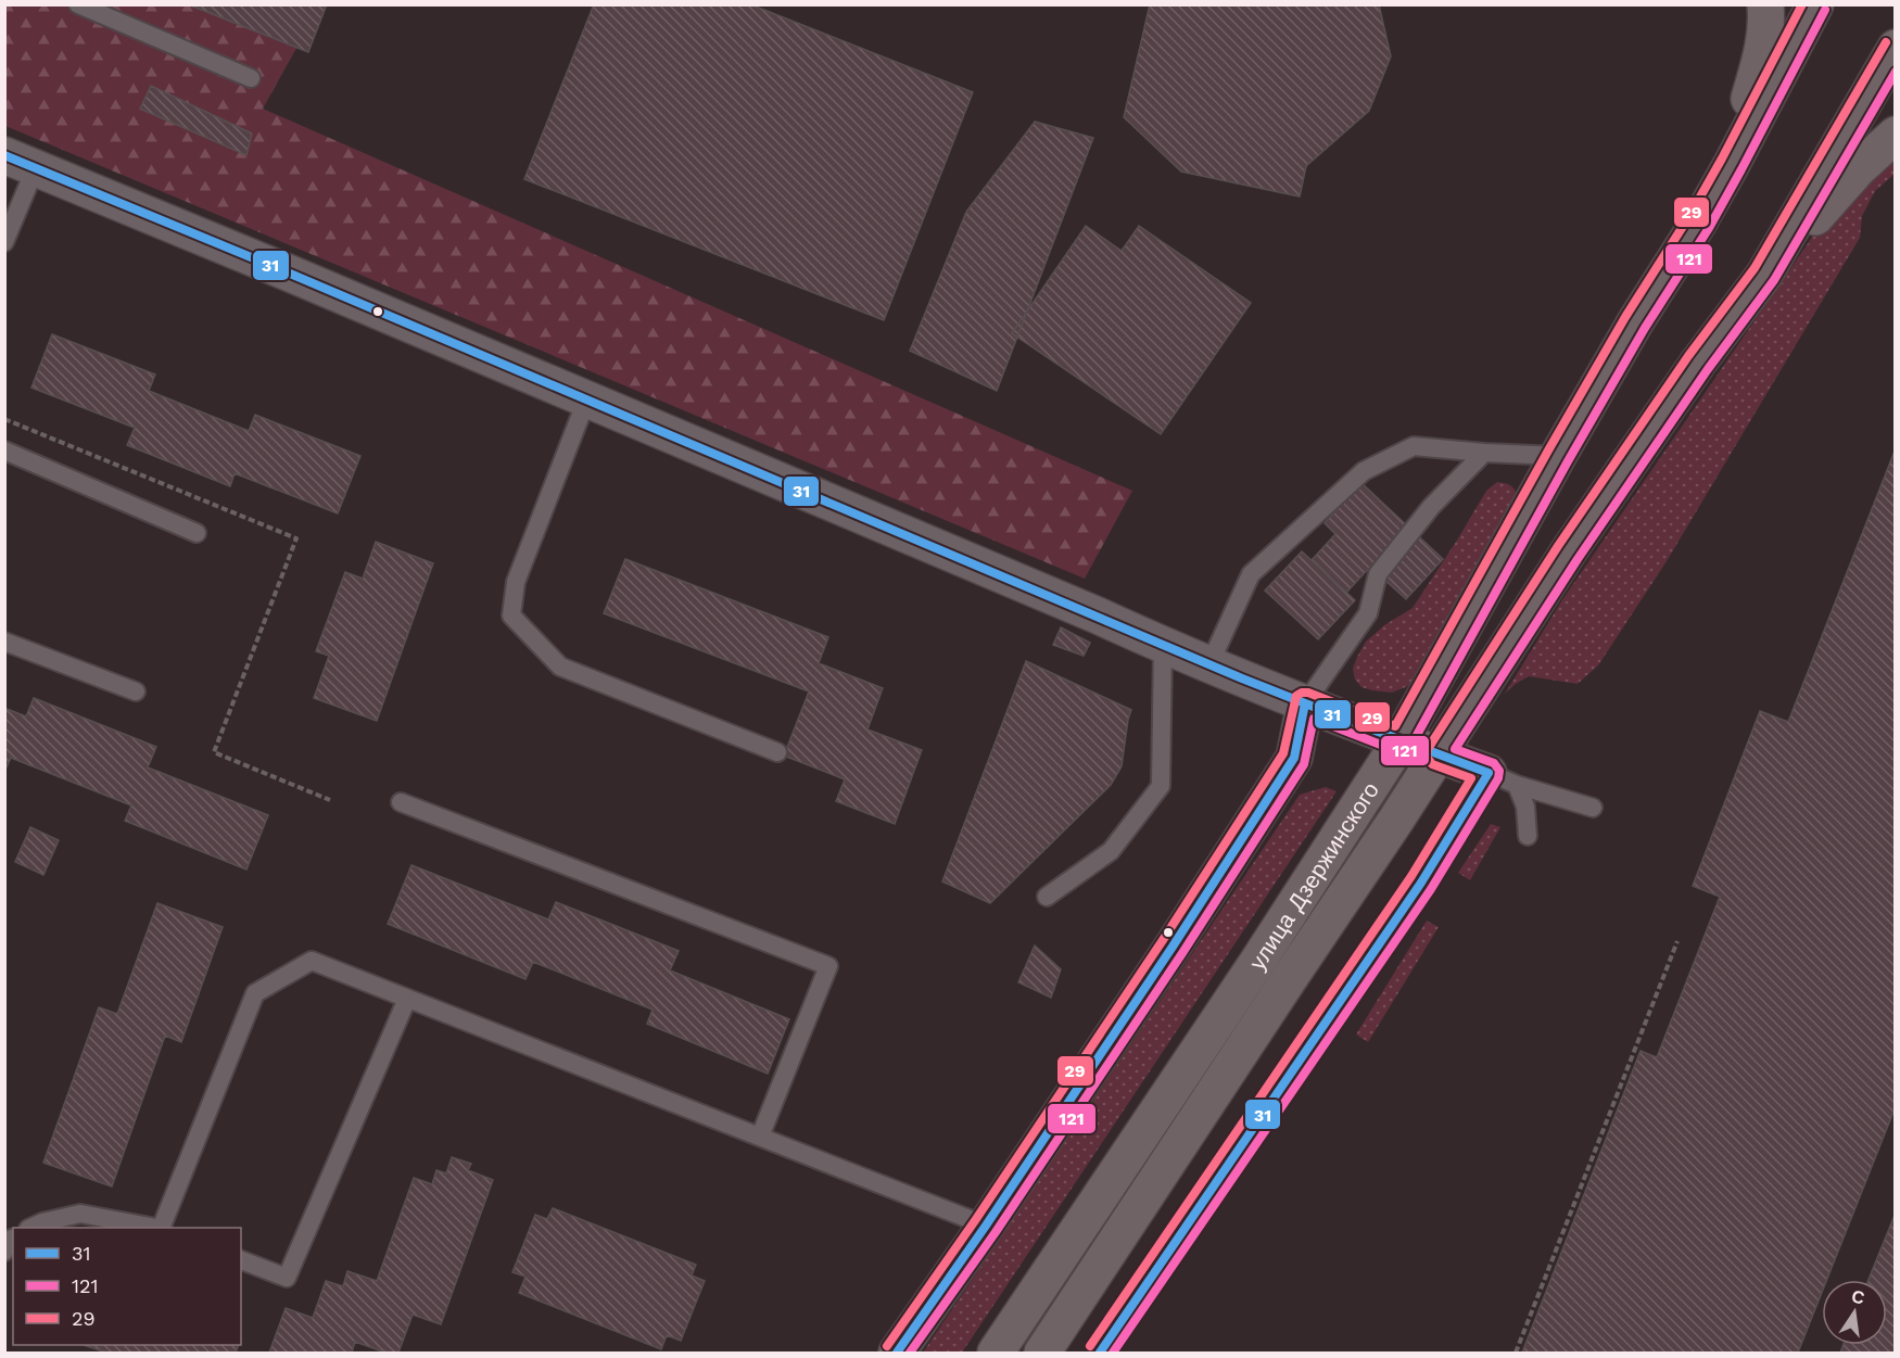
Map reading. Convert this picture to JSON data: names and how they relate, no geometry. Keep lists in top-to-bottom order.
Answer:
{
  "streets": {
    "main road": ["улица Дзержинского"]
  },
  "lines": ["transit line 29", "transit line 121", "transit line 31"],
  "legend": ["31", "121", "29"],
  "north": "top"
}
